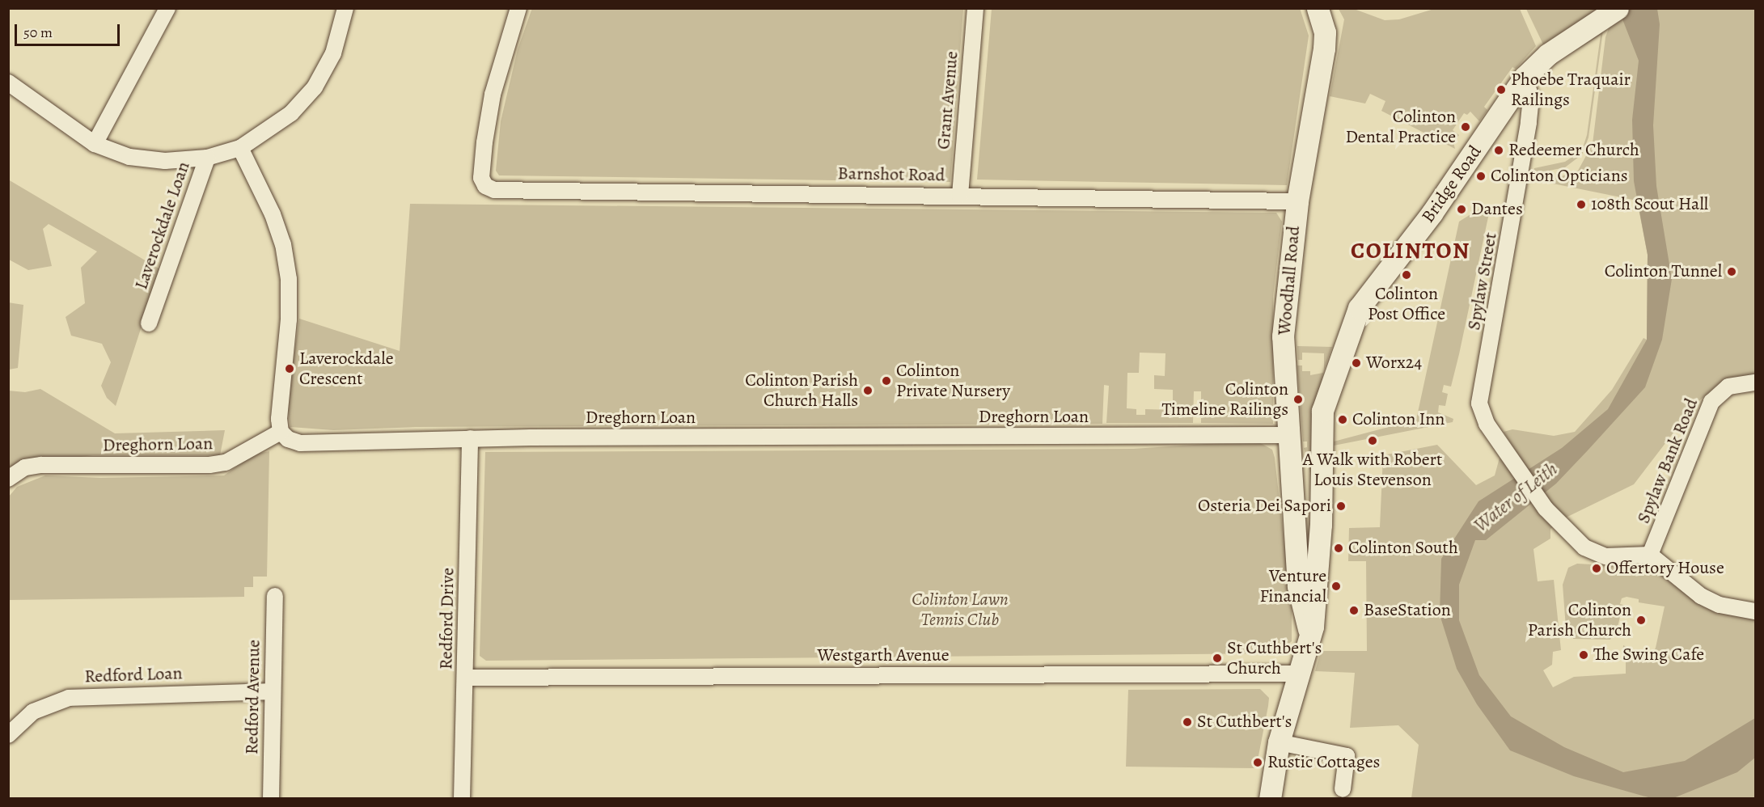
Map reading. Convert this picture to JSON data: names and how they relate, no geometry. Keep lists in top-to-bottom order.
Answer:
{
  "streets": {
    "main road": ["Bridge Road", "Woodhall Road"],
    "street": [
      "Grant Avenue",
      "Barnshot Road",
      "Laverockdale Loan",
      "Spylaw Street",
      "Dreghorn Loan",
      "Spylaw Bank Road",
      "Redford Drive",
      "Westgarth Avenue",
      "Redford Loan",
      "Redford Avenue"
    ]
  },
  "crossings": [
    ["Grant Avenue", "Barnshot Road"],
    ["Barnshot Road", "Woodhall Road"],
    ["Bridge Road", "Woodhall Road"],
    ["Bridge Road", "Spylaw Street"],
    ["Bridge Road", "Westgarth Avenue"],
    ["Woodhall Road", "Dreghorn Loan"],
    ["Spylaw Street", "Spylaw Bank Road"],
    ["Dreghorn Loan", "Redford Drive"],
    ["Redford Drive", "Westgarth Avenue"],
    ["Redford Loan", "Redford Avenue"]
  ],
  "districts": ["COLINTON"],
  "water": ["Water of Leith"],
  "parks": ["Colinton Lawn Tennis Club"],
  "places": [
    "Phoebe Traquair Railings",
    "Colinton Dental Practice",
    "Redeemer Church",
    "Colinton Opticians",
    "108th Scout Hall",
    "Dantes",
    "Colinton Tunnel",
    "Colinton Post Office",
    "Worx24",
    "Laverockdale Crescent",
    "Colinton Private Nursery",
    "Colinton Parish Church Halls",
    "Colinton Timeline Railings",
    "Colinton Inn",
    "A Walk with Robert Louis Stevenson",
    "Osteria Dei Sapori",
    "Colinton South",
    "Offertory House",
    "Venture Financial",
    "BaseStation",
    "Colinton Parish Church",
    "The Swing Cafe",
    "St Cuthbert's Church",
    "St Cuthbert's",
    "Rustic Cottages"
  ],
  "scale_bar": "50 m"
}
